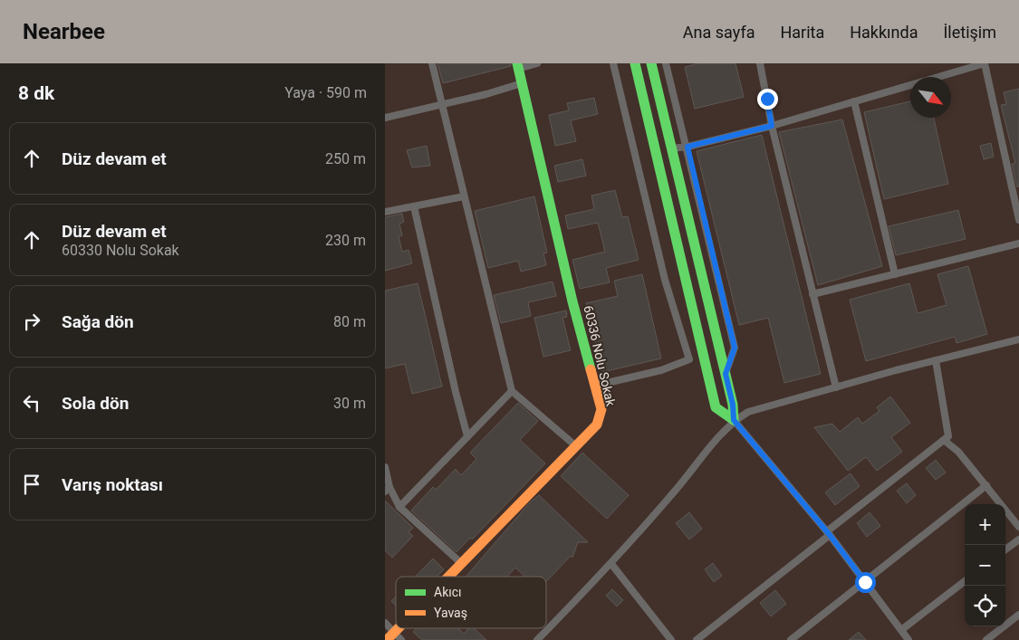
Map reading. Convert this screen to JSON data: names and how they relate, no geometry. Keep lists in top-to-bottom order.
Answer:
{
  "streets": {
    "street": ["60336 Nolu Sokak"]
  },
  "legend": ["Akıcı", "Yavaş"],
  "north": "bottom right",
  "page": {
    "header": "Nearbee",
    "nav": [
      "Ana sayfa",
      "Harita",
      "Hakkında",
      "İletişim"
    ],
    "heading": ["8 dk", "Yaya · 590 m"],
    "list": [
      ["Düz devam et", "250 m"],
      ["Düz devam et", "60330 Nolu Sokak", "230 m"],
      ["Sağa dön", "80 m"],
      ["Sola dön", "30 m"],
      "Varış noktası"
    ],
    "map_buttons": ["+", "−"]
  }
}
